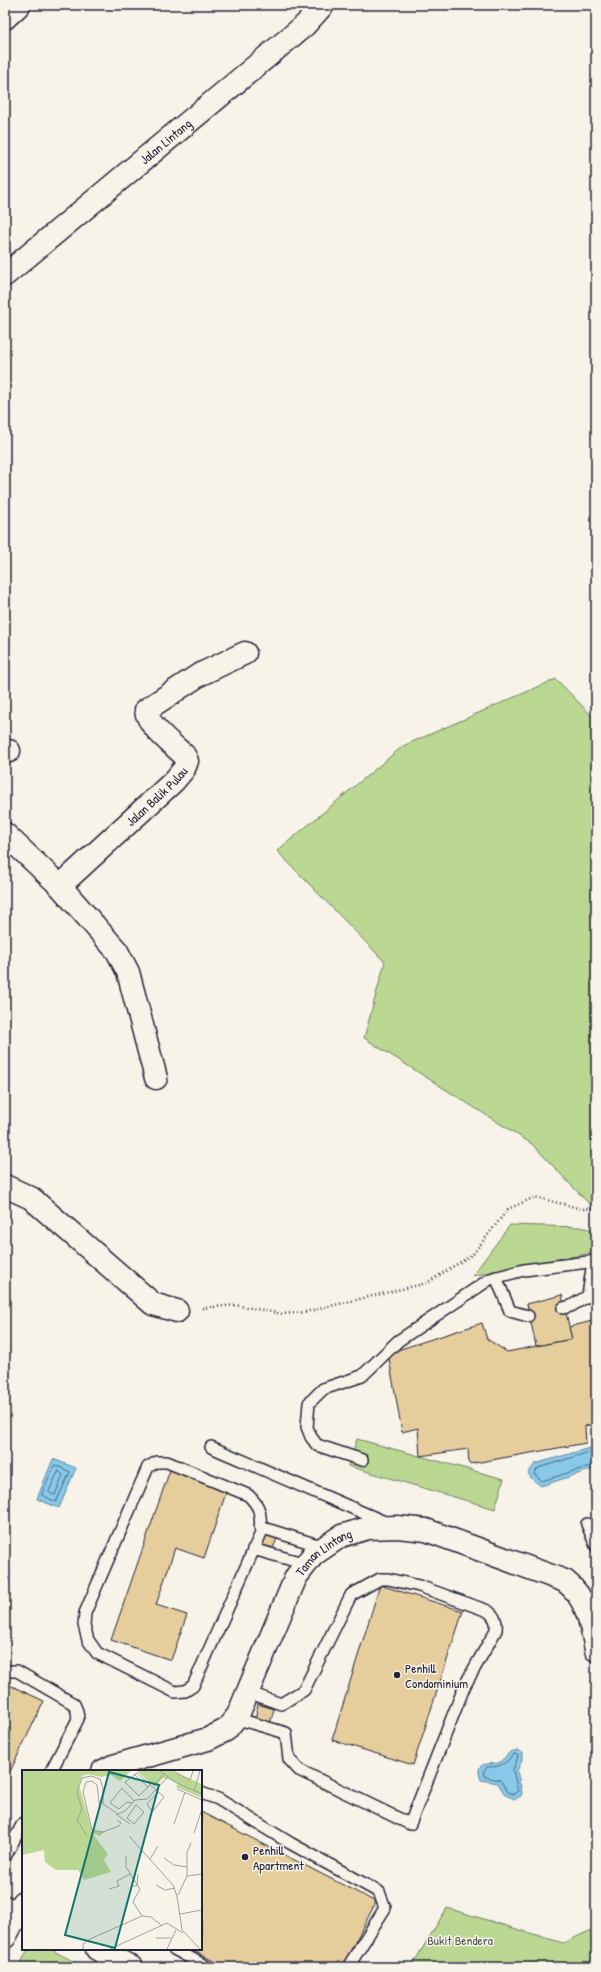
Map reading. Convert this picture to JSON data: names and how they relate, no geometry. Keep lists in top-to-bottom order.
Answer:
{
  "streets": {
    "street": ["Jalan Lintang", "Jalan Balik Pulau", "Taman Lintang"]
  },
  "parks": ["Bukit Bendera"],
  "places": ["Penhill Condominium", "Penhill Apartment"]
}
